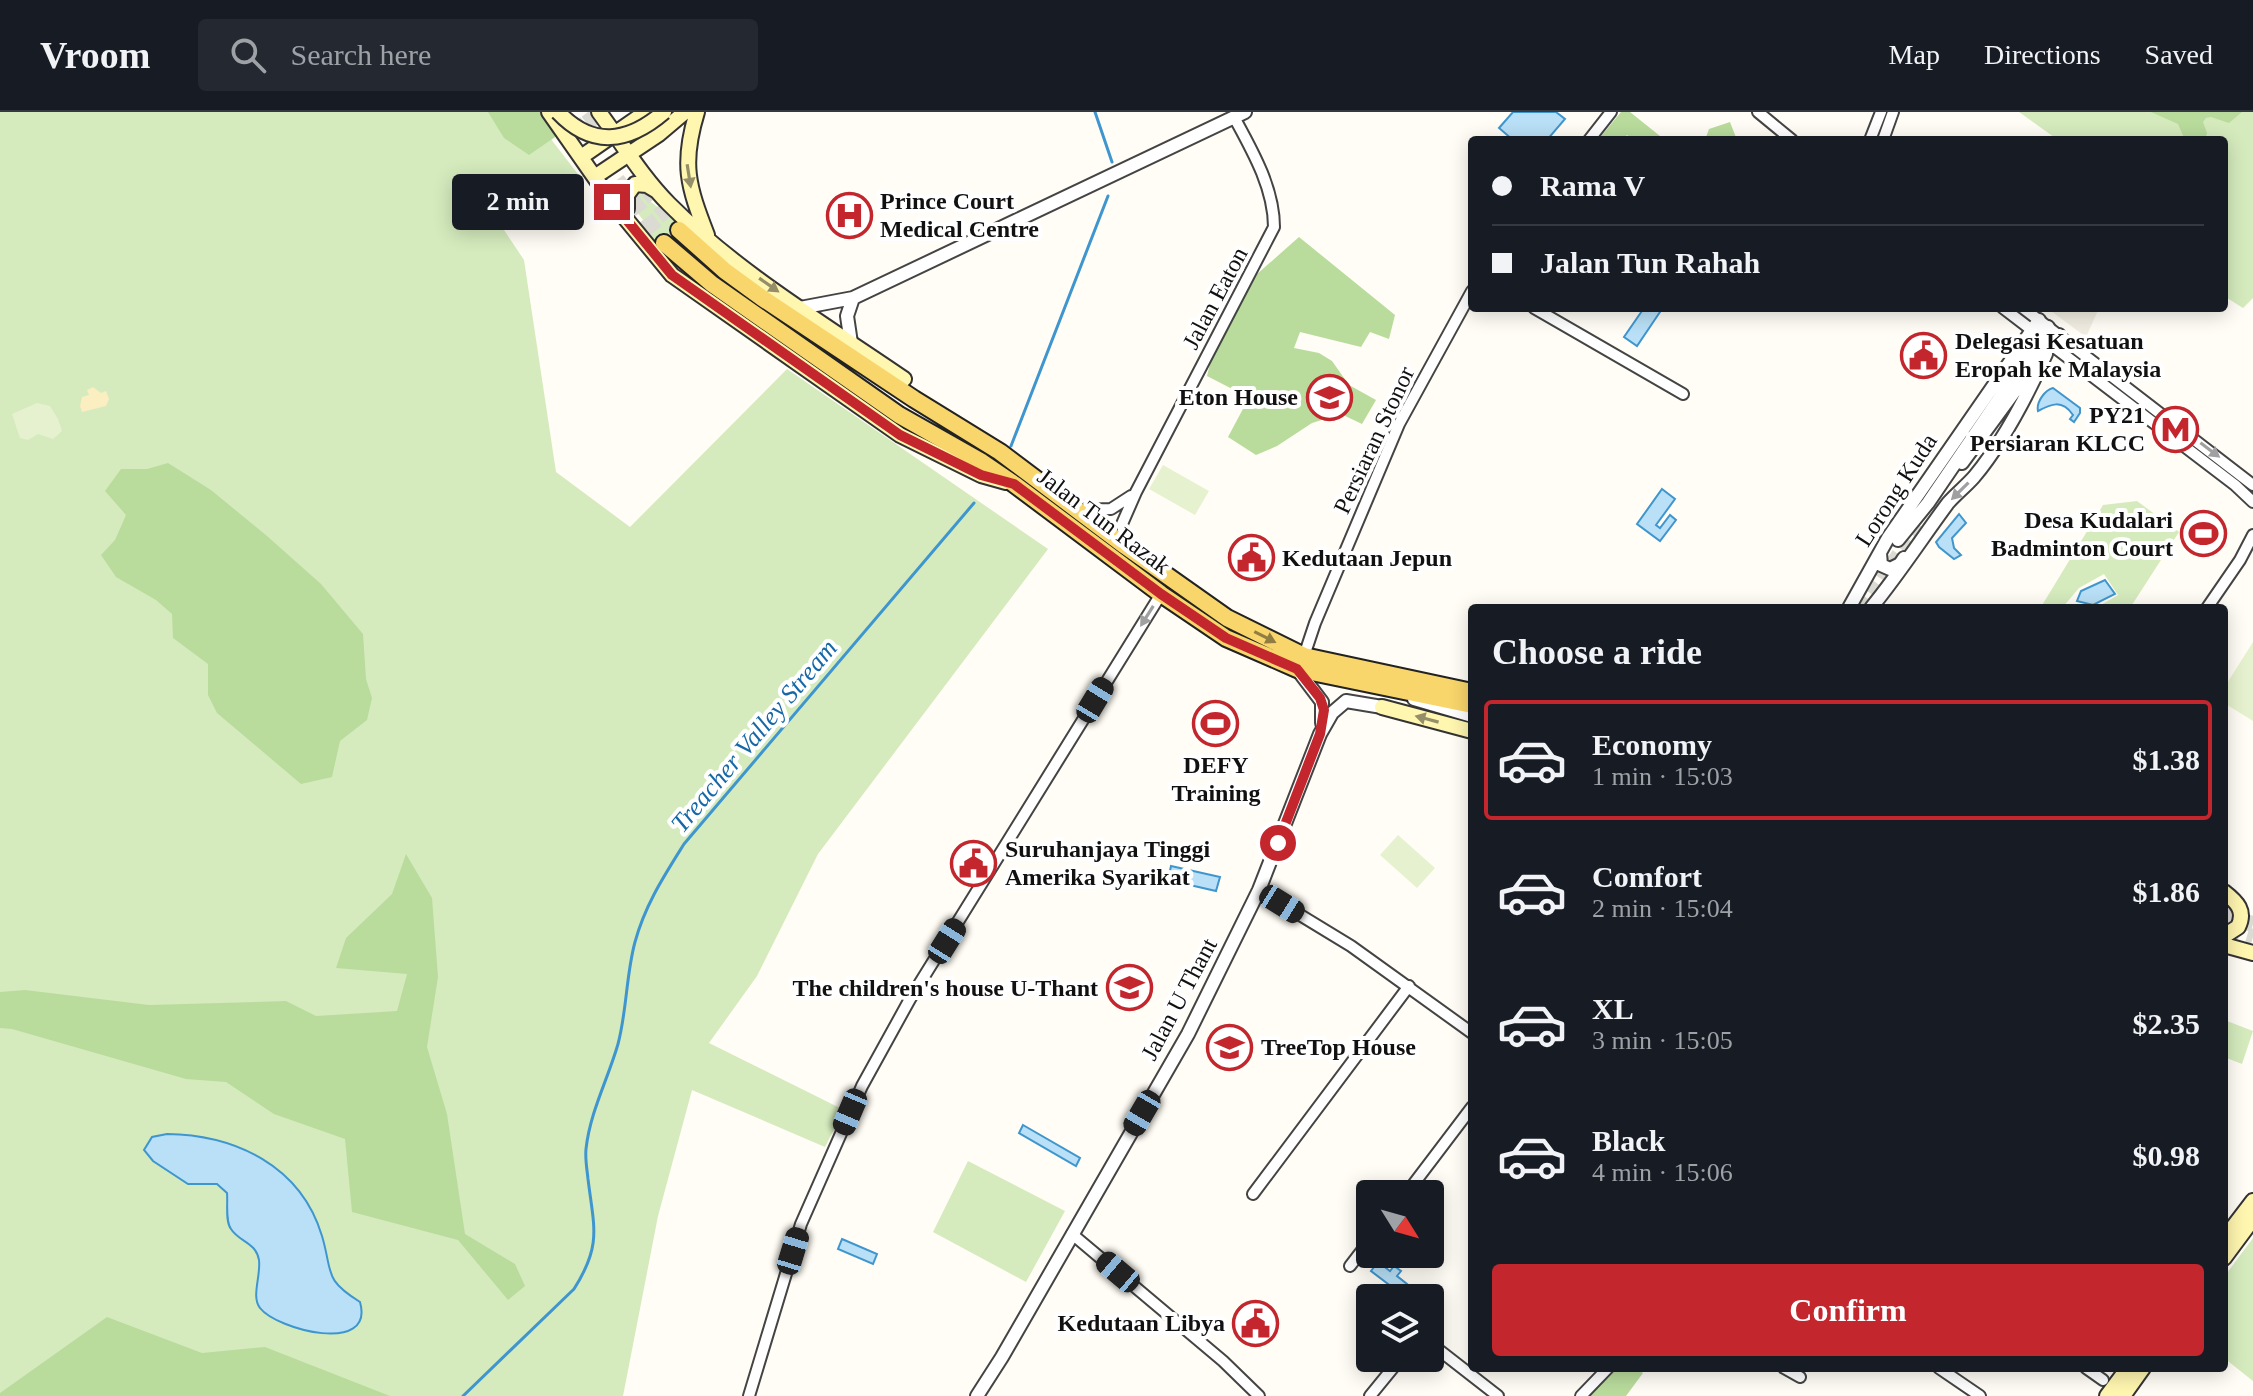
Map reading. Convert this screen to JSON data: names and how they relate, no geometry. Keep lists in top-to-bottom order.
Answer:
{
  "streets": {
    "main road": ["Jalan Tun Razak"],
    "street": [
      "Jalan Eaton",
      "Persiaran Stonor",
      "Lorong Kuda",
      "Jalan U Thant"
    ]
  },
  "crossings": [
    ["Jalan Eaton", "Jalan Tun Razak"],
    ["Persiaran Stonor", "Jalan Tun Razak"],
    ["Persiaran Stonor", "Jalan U Thant"],
    ["Jalan Tun Razak", "Jalan U Thant"]
  ],
  "water": ["Treacher Valley Stream"],
  "places": {
    "hospital": ["Prince Court Medical Centre"],
    "public building": [
      "Delegasi Kesatuan Eropah ke Malaysia",
      "Kedutaan Jepun",
      "Suruhanjaya Tinggi Amerika Syarikat",
      "Kedutaan Libya"
    ],
    "school or university": ["Eton House", "The children's house U-Thant", "TreeTop House"],
    "metro station": ["PY21 Persiaran KLCC"],
    "sports": ["Desa Kudalari Badminton Court", "DEFY Training"]
  },
  "north": "bottom right",
  "page": {
    "header": "Vroom",
    "search": "Search here",
    "nav": ["Map", "Directions", "Saved"],
    "banner": ["Rama V", "Jalan Tun Rahah"],
    "bubble": "2 min",
    "heading": "Choose a ride",
    "list": [
      {
        "name": "Economy",
        "note": "1 min · 15:03",
        "value": "$1.38"
      },
      {
        "name": "Comfort",
        "note": "2 min · 15:04",
        "value": "$1.86"
      },
      {
        "name": "XL",
        "note": "3 min · 15:05",
        "value": "$2.35"
      },
      {
        "name": "Black",
        "note": "4 min · 15:06",
        "value": "$0.98"
      }
    ],
    "buttons": "Confirm"
  }
}
